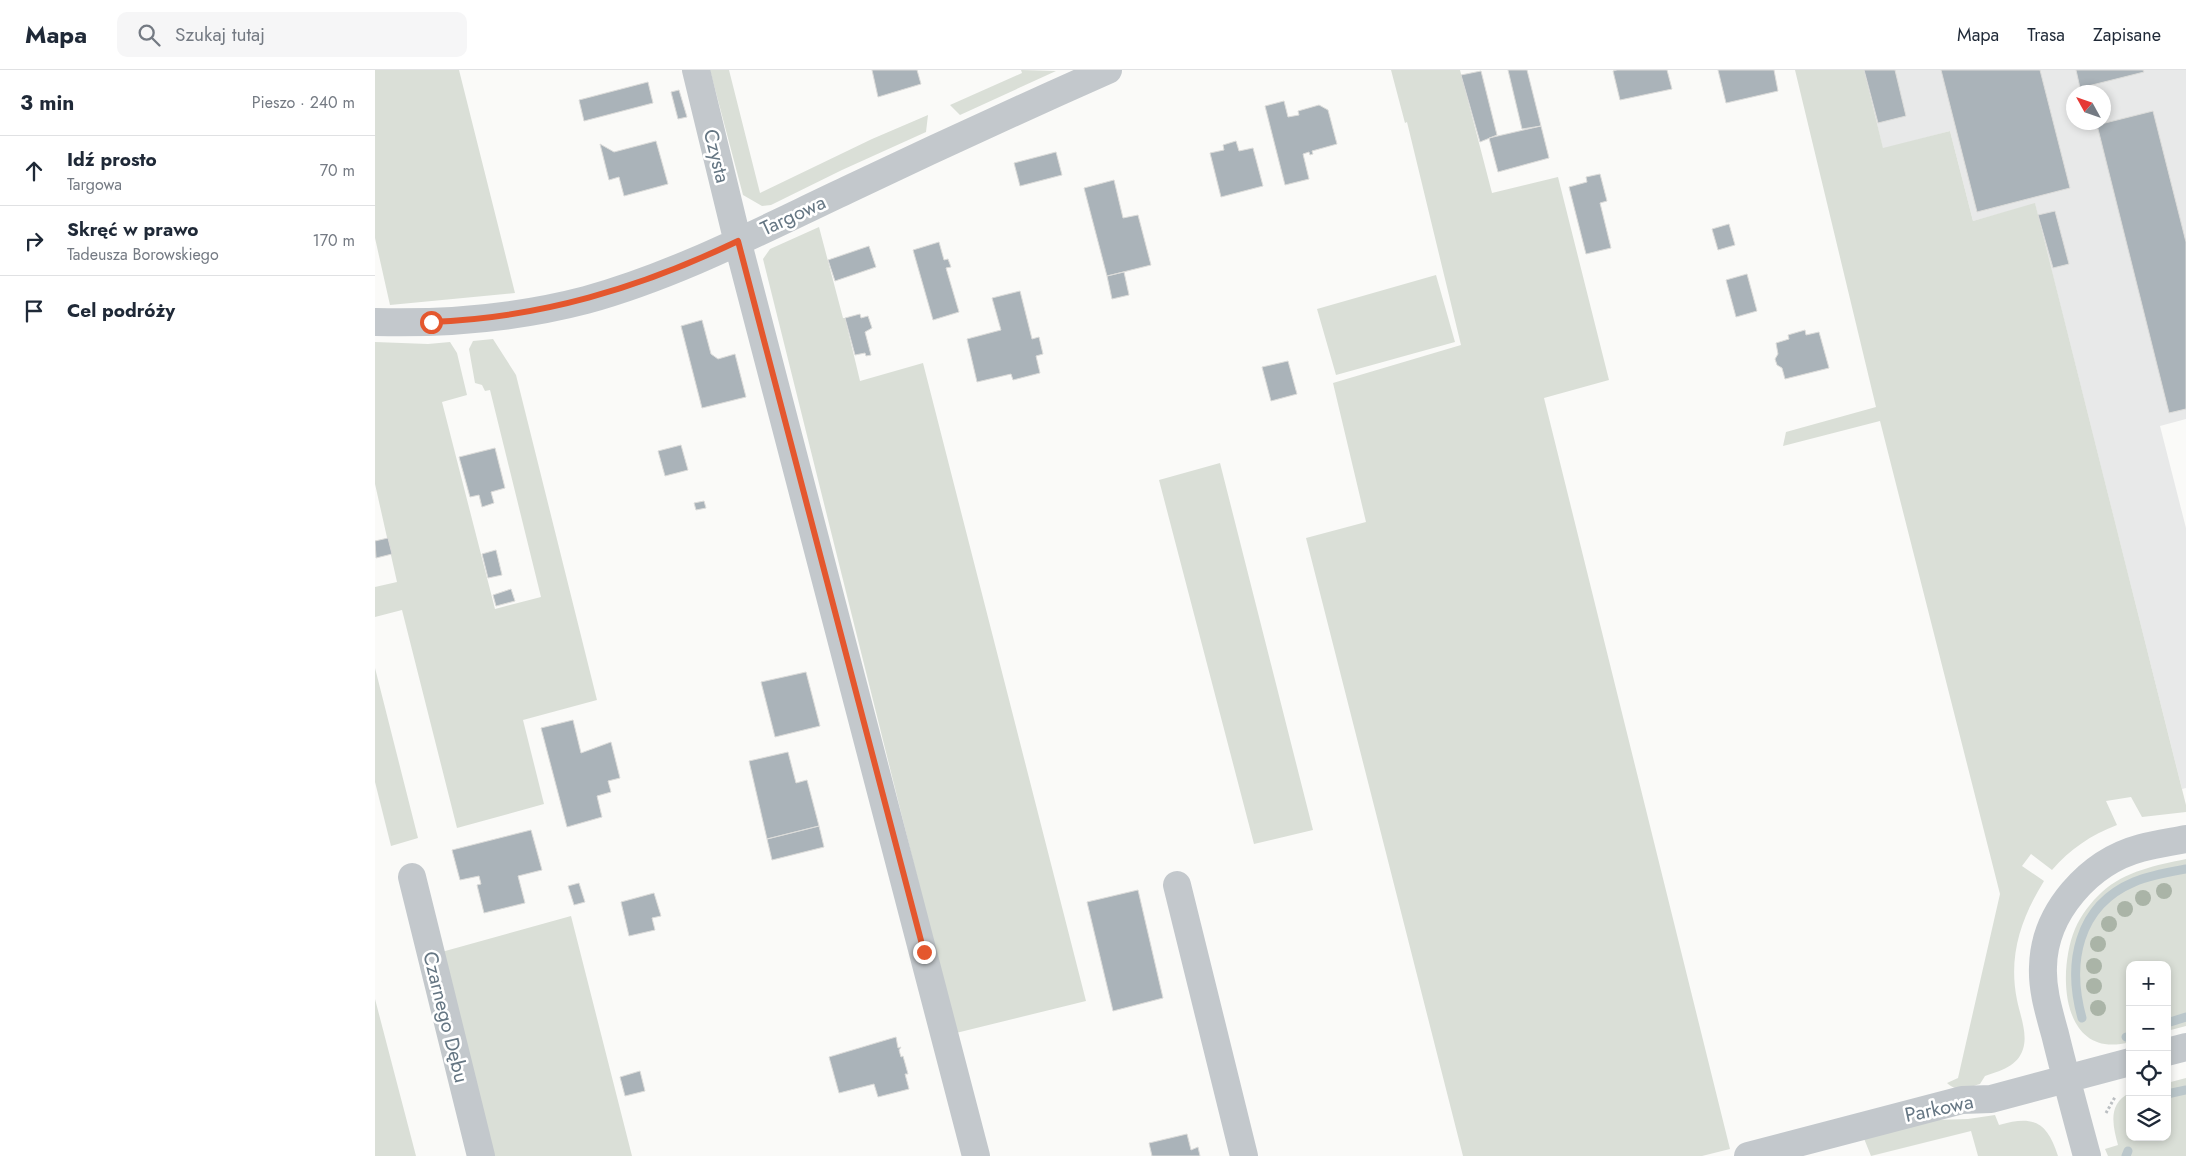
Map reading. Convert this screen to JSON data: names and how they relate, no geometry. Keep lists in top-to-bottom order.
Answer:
{
  "streets": {
    "street": [
      "Czysta",
      "Targowa",
      "Czarnego Dębu",
      "Parkowa"
    ]
  },
  "crossings": [
    ["Czysta", "Targowa"]
  ],
  "north": "top left",
  "page": {
    "header": "Mapa",
    "search": "Szukaj tutaj",
    "nav": ["Mapa", "Trasa", "Zapisane"],
    "heading": ["3 min", "Pieszo · 240 m"],
    "list": [
      ["Idź prosto", "Targowa", "70 m"],
      ["Skręć w prawo", "Tadeusza Borowskiego", "170 m"],
      "Cel podróży"
    ],
    "map_buttons": ["+", "−"]
  }
}
